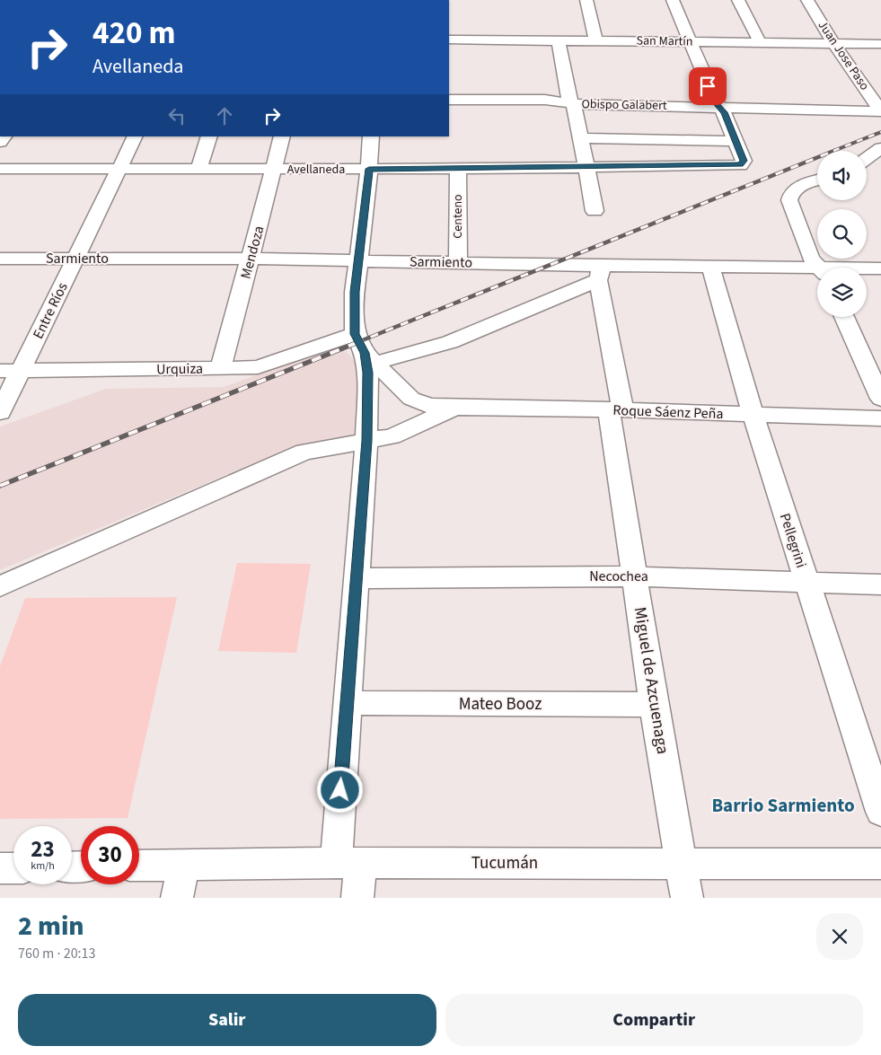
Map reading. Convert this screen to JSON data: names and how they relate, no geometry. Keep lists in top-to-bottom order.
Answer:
{
  "streets": {
    "street": [
      "San Martín",
      "Juan Jose Paso",
      "Obispo Galabert",
      "Avellaneda",
      "Centeno",
      "Mendoza",
      "Sarmiento",
      "Entre Ríos",
      "Urquiza",
      "Roque Sáenz Peña",
      "Pellegrini",
      "Necochea",
      "Miguel de Azcuenaga",
      "Mateo Booz",
      "Tucumán"
    ]
  },
  "crossings": [
    ["San Martín", "Juan Jose Paso"],
    ["Juan Jose Paso", "Obispo Galabert"],
    ["Avellaneda", "Centeno"],
    ["Avellaneda", "Mendoza"],
    ["Avellaneda", "Entre Ríos"],
    ["Centeno", "Sarmiento"],
    ["Mendoza", "Sarmiento"],
    ["Mendoza", "Urquiza"],
    ["Sarmiento", "Entre Ríos"],
    ["Sarmiento", "Urquiza"],
    ["Sarmiento", "Pellegrini"],
    ["Sarmiento", "Miguel de Azcuenaga"],
    ["Entre Ríos", "Urquiza"],
    ["Urquiza", "Roque Sáenz Peña"],
    ["Urquiza", "Miguel de Azcuenaga"],
    ["Roque Sáenz Peña", "Pellegrini"],
    ["Roque Sáenz Peña", "Miguel de Azcuenaga"],
    ["Pellegrini", "Necochea"],
    ["Necochea", "Miguel de Azcuenaga"],
    ["Miguel de Azcuenaga", "Mateo Booz"],
    ["Miguel de Azcuenaga", "Tucumán"]
  ],
  "districts": ["Barrio Sarmiento"],
  "page": {
    "turn": ["420 m", "Avellaneda"],
    "speed": "23 km/h",
    "limit": "30",
    "heading": ["2 min", "760 m · 20:13"],
    "buttons": ["Salir", "Compartir"]
  }
}
